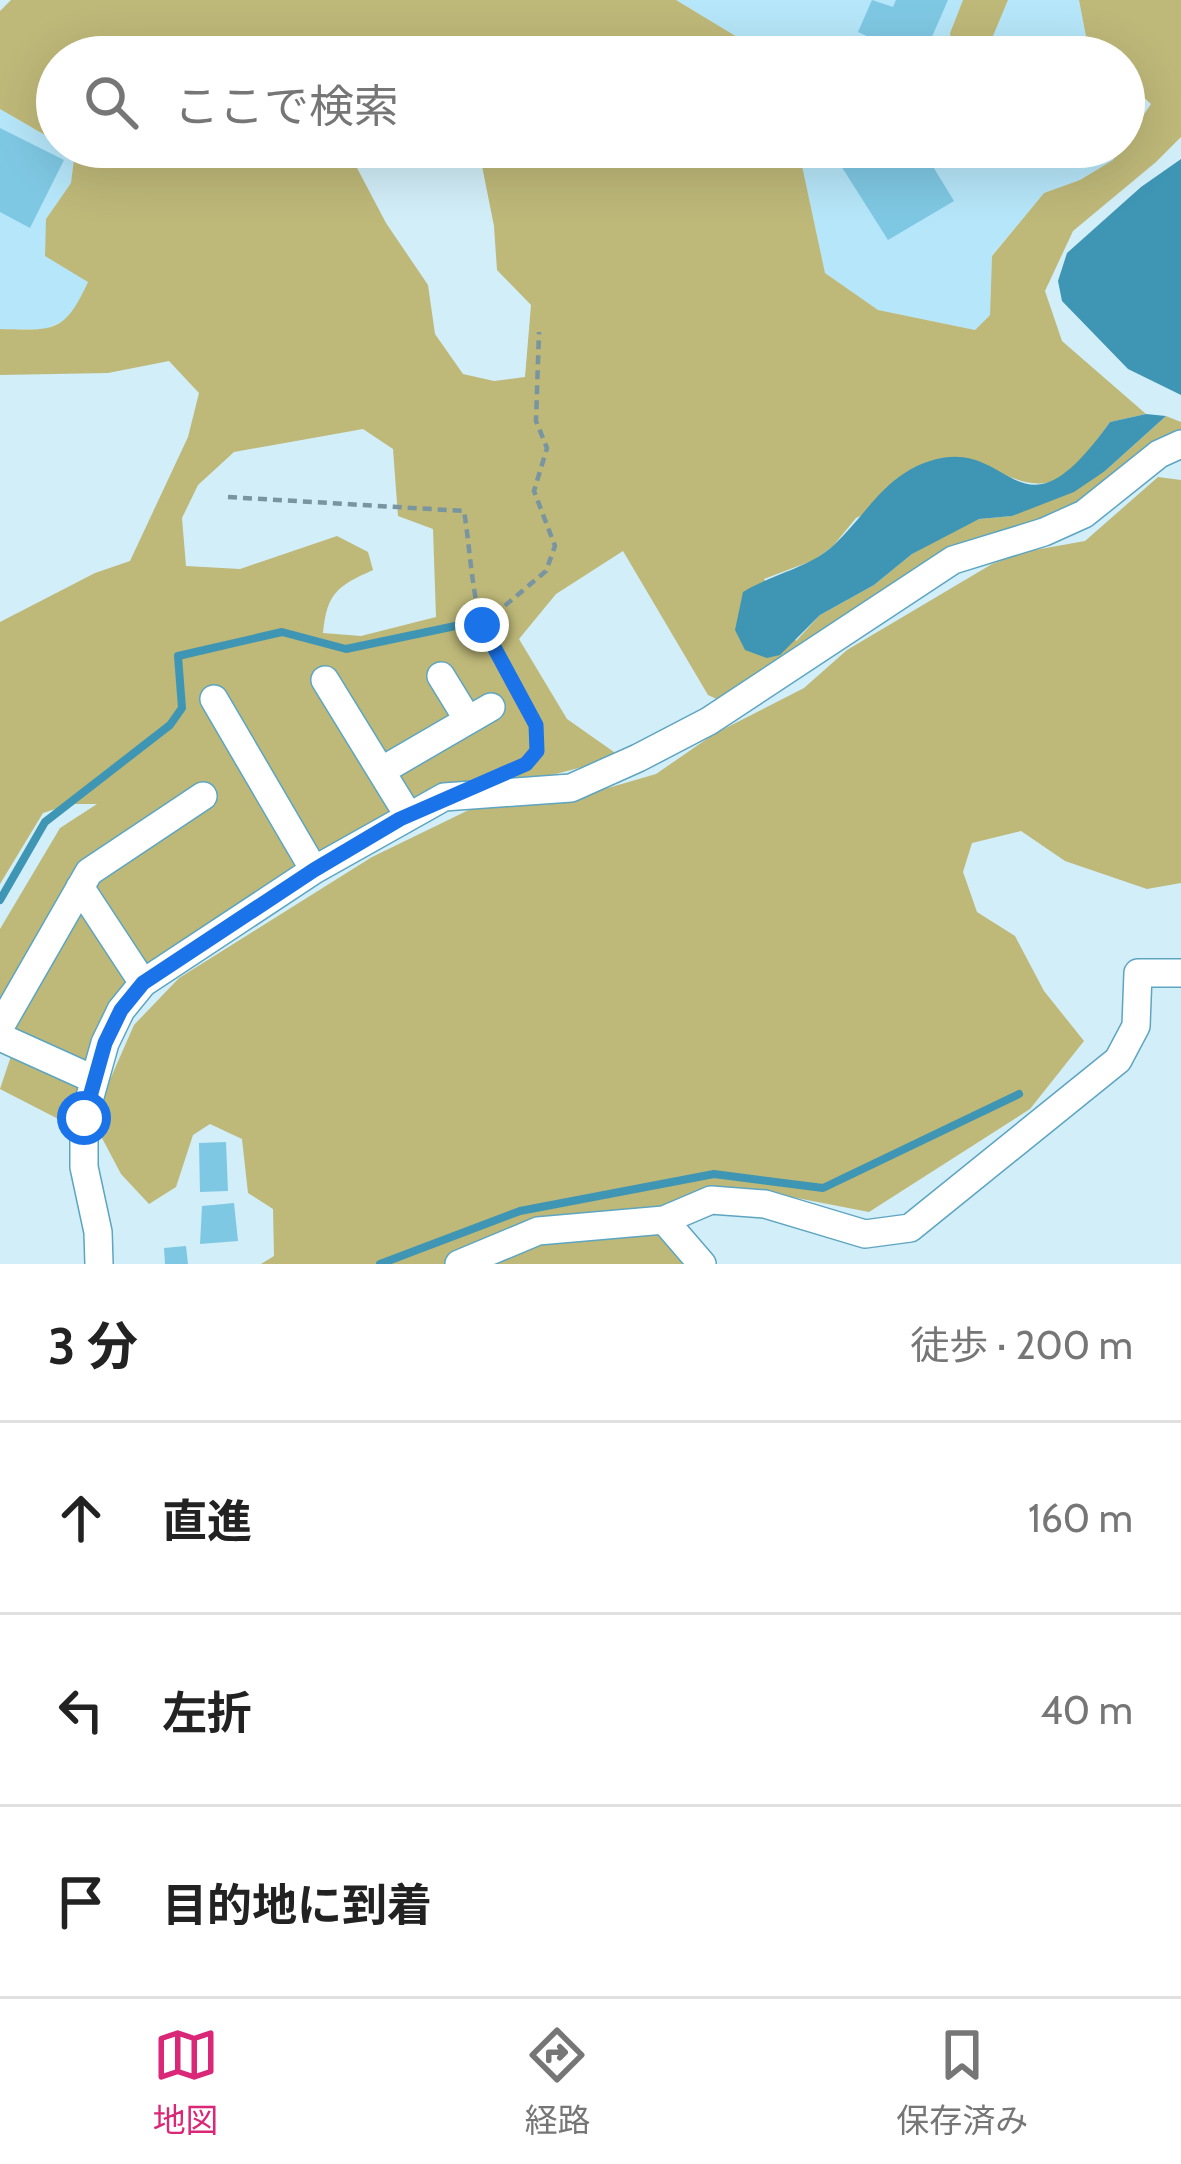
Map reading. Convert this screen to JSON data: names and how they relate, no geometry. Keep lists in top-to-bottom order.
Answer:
{
  "page": {
    "search": "ここで検索",
    "heading": ["3 分", "徒歩 · 200 m"],
    "list": [
      ["直進", "160 m"],
      ["左折", "40 m"],
      "目的地に到着"
    ],
    "nav": ["地図", "経路", "保存済み"]
  }
}
